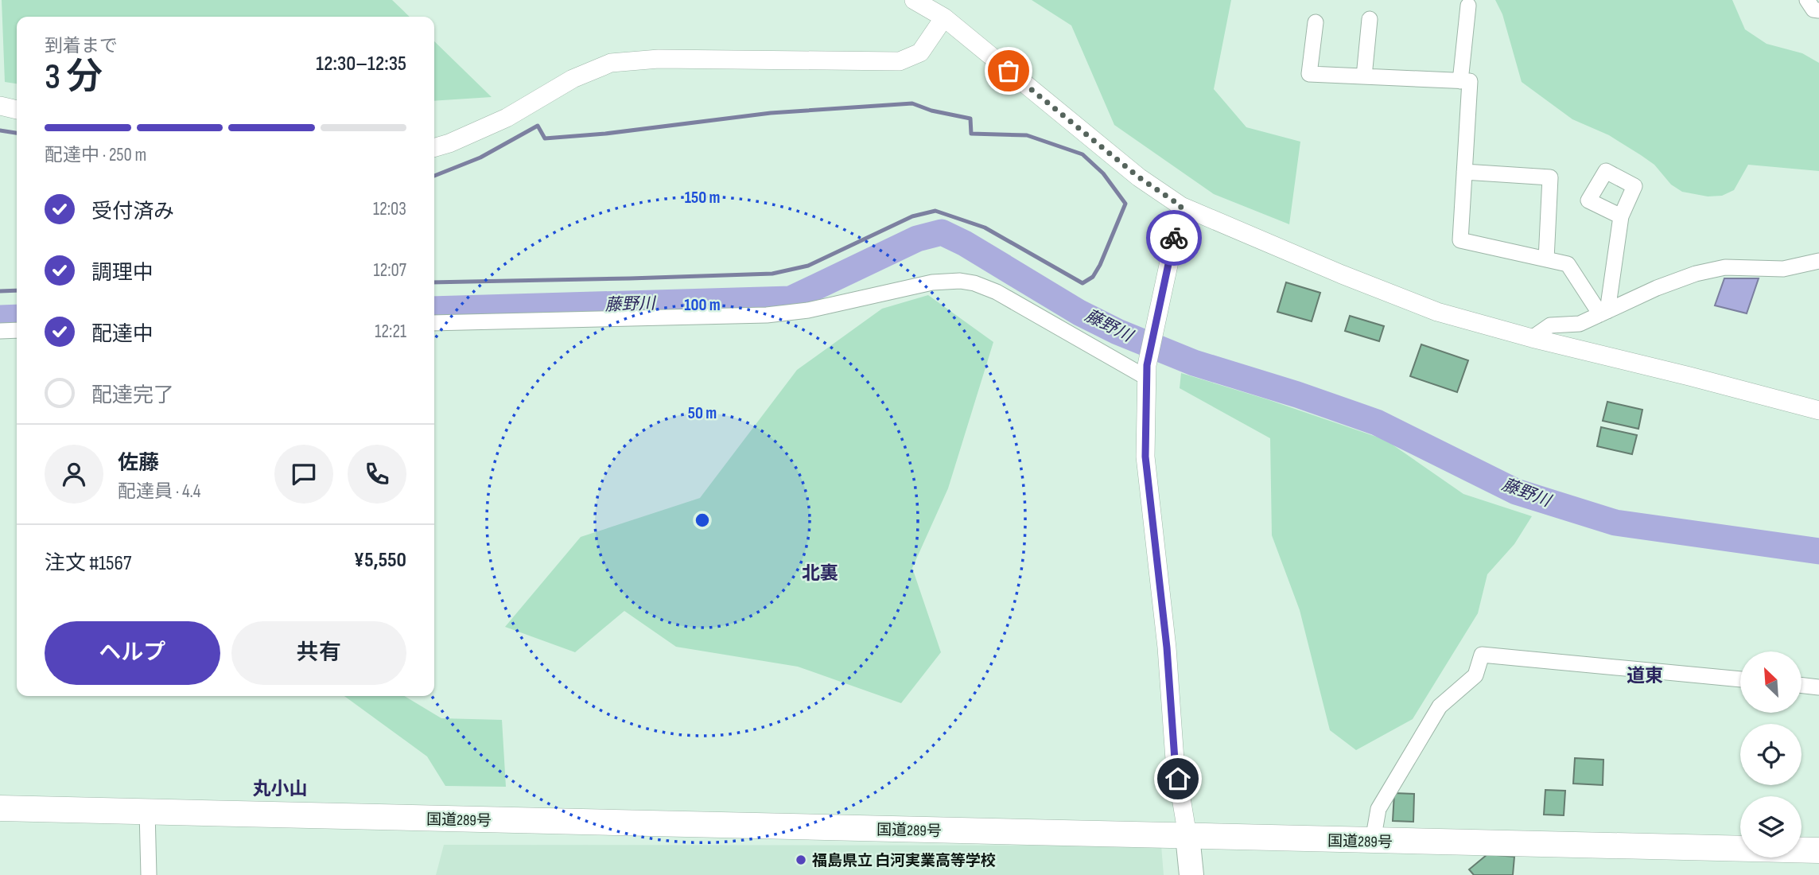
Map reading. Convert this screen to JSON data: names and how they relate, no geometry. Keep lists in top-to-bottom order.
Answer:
{
  "streets": {
    "highway": ["国道289号"]
  },
  "districts": ["北裏", "道東", "丸小山"],
  "water": ["藤野川"],
  "places": ["福島県立 白河実業高等学校"],
  "north": "top left",
  "page": {
    "heading": ["3 分", "到着まで", "12:30–12:35"],
    "panel": [
      "佐藤",
      "配達員 · 4.4",
      "注文 #1567",
      "¥5,550"
    ],
    "bar": "配達中 · 250 m",
    "list": [
      ["受付済み", "12:03"],
      ["調理中", "12:07"],
      ["配達中", "12:21"],
      "配達完了"
    ],
    "buttons": ["ヘルプ", "共有"]
  },
  "rings": ["150 m", "100 m", "50 m"]
}
